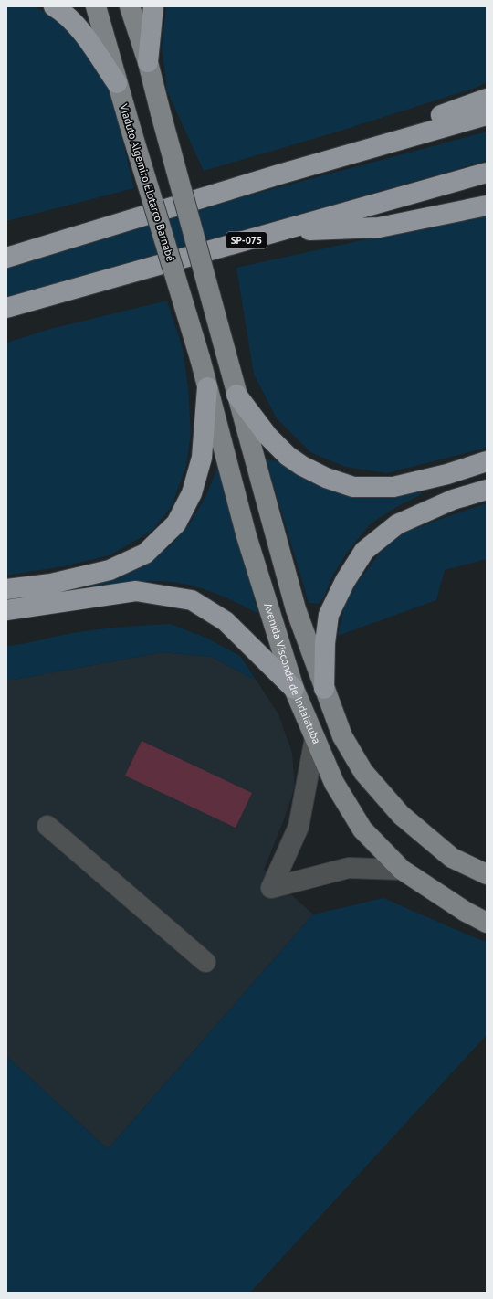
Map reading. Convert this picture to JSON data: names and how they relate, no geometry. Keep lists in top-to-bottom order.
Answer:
{
  "streets": {
    "highway": ["SP-075"],
    "main road": ["Viaduto Algemiro Elotarco Barnabé", "Avenida Visconde de Indaiatuba"]
  },
  "crossings": [
    ["Viaduto Algemiro Elotarco Barnabé", "Avenida Visconde de Indaiatuba"]
  ]
}
